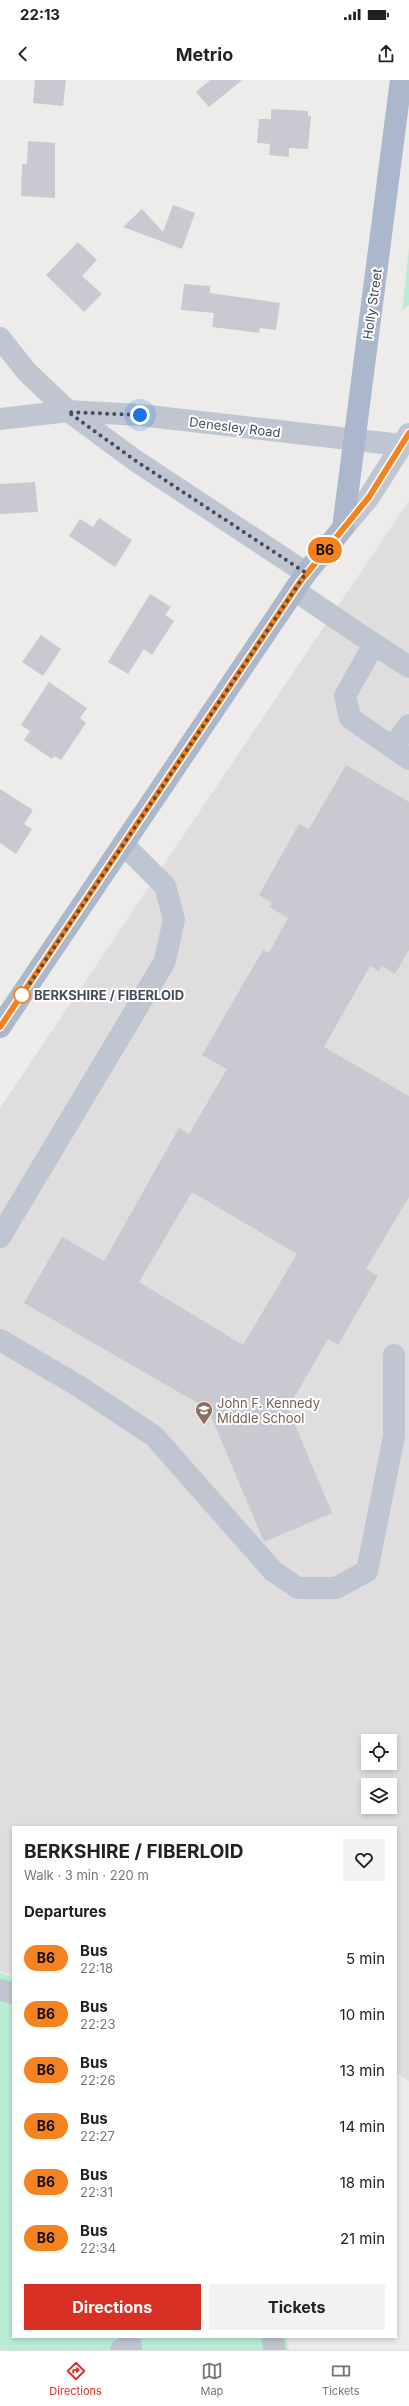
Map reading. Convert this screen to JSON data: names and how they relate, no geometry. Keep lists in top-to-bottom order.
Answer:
{
  "streets": {
    "main road": ["Holly Street"],
    "street": ["Denesley Road"]
  },
  "crossings": [
    ["Holly Street", "Denesley Road"]
  ],
  "places": {
    "other": ["BERKSHIRE / FIBERLOID"],
    "school or university": ["John F. Kennedy Middle School"]
  },
  "lines": ["bus line B6"],
  "page": {
    "status": "22:13",
    "header": "Metrio",
    "on_map": "B6",
    "heading": [
      ["BERKSHIRE / FIBERLOID", "Walk · 3 min · 220 m"],
      "Departures"
    ],
    "list": [
      {
        "mark": "B6",
        "name": "Bus",
        "note": "22:18",
        "value": "5 min"
      },
      {
        "mark": "B6",
        "name": "Bus",
        "note": "22:23",
        "value": "10 min"
      },
      {
        "mark": "B6",
        "name": "Bus",
        "note": "22:26",
        "value": "13 min"
      },
      {
        "mark": "B6",
        "name": "Bus",
        "note": "22:27",
        "value": "14 min"
      },
      {
        "mark": "B6",
        "name": "Bus",
        "note": "22:31",
        "value": "18 min"
      },
      {
        "mark": "B6",
        "name": "Bus",
        "note": "22:34",
        "value": "21 min"
      }
    ],
    "buttons": ["Directions", "Tickets"],
    "tabs": ["Directions", "Map", "Tickets"]
  }
}
